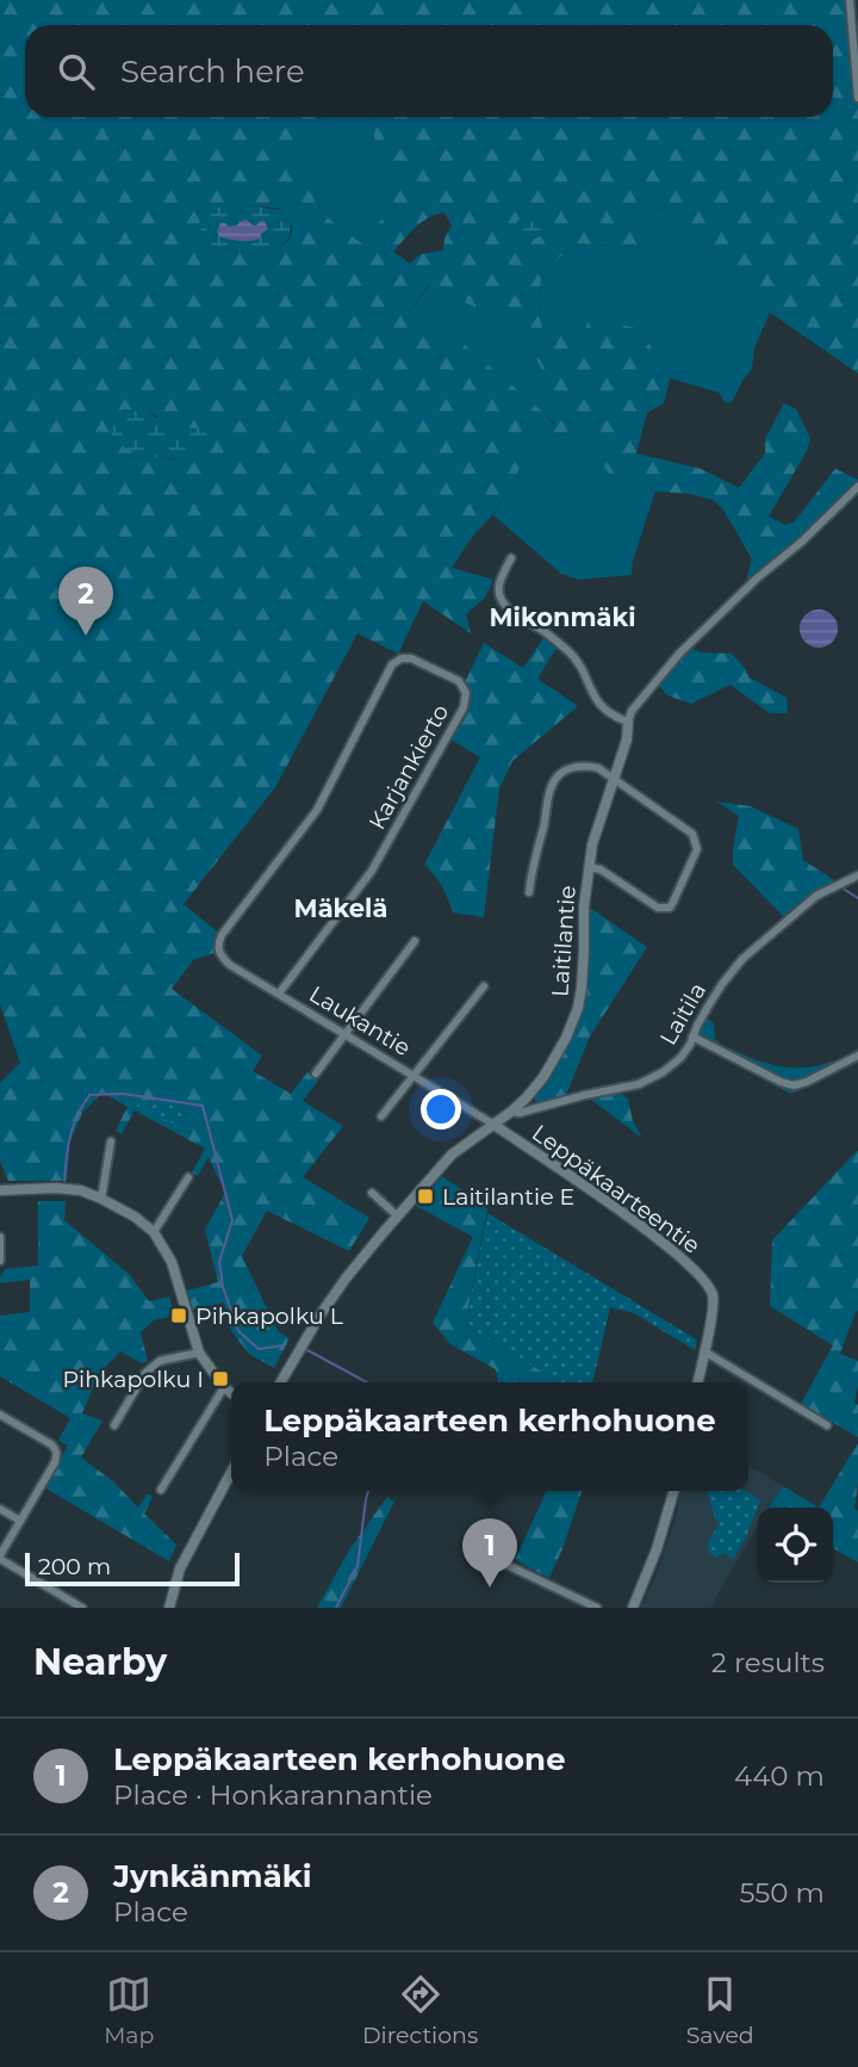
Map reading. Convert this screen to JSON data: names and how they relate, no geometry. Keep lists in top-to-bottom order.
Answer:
{
  "streets": {
    "street": [
      "Karjankierto",
      "Laitilantie",
      "Laitila",
      "Laukantie",
      "Leppäkaarteentie"
    ]
  },
  "crossings": [
    ["Karjankierto", "Laukantie"],
    ["Laitilantie", "Laitila"],
    ["Laitilantie", "Laukantie"],
    ["Laitilantie", "Leppäkaarteentie"],
    ["Laukantie", "Leppäkaarteentie"]
  ],
  "districts": ["Mikonmäki", "Mäkelä"],
  "places": {
    "transit": ["Laitilantie E", "Pihkapolku L", "Pihkapolku I"]
  },
  "scale_bar": "200 m",
  "page": {
    "search": "Search here",
    "pins": ["2", "1"],
    "popup": ["Leppäkaarteen kerhohuone", "Place"],
    "scale": "200 m",
    "heading": ["Nearby", "2 results"],
    "list": [
      {
        "mark": "1",
        "name": "Leppäkaarteen kerhohuone",
        "note": "Place · Honkarannantie",
        "value": "440 m"
      },
      {
        "mark": "2",
        "name": "Jynkänmäki",
        "note": "Place",
        "value": "550 m"
      }
    ],
    "nav": ["Map", "Directions", "Saved"]
  }
}
